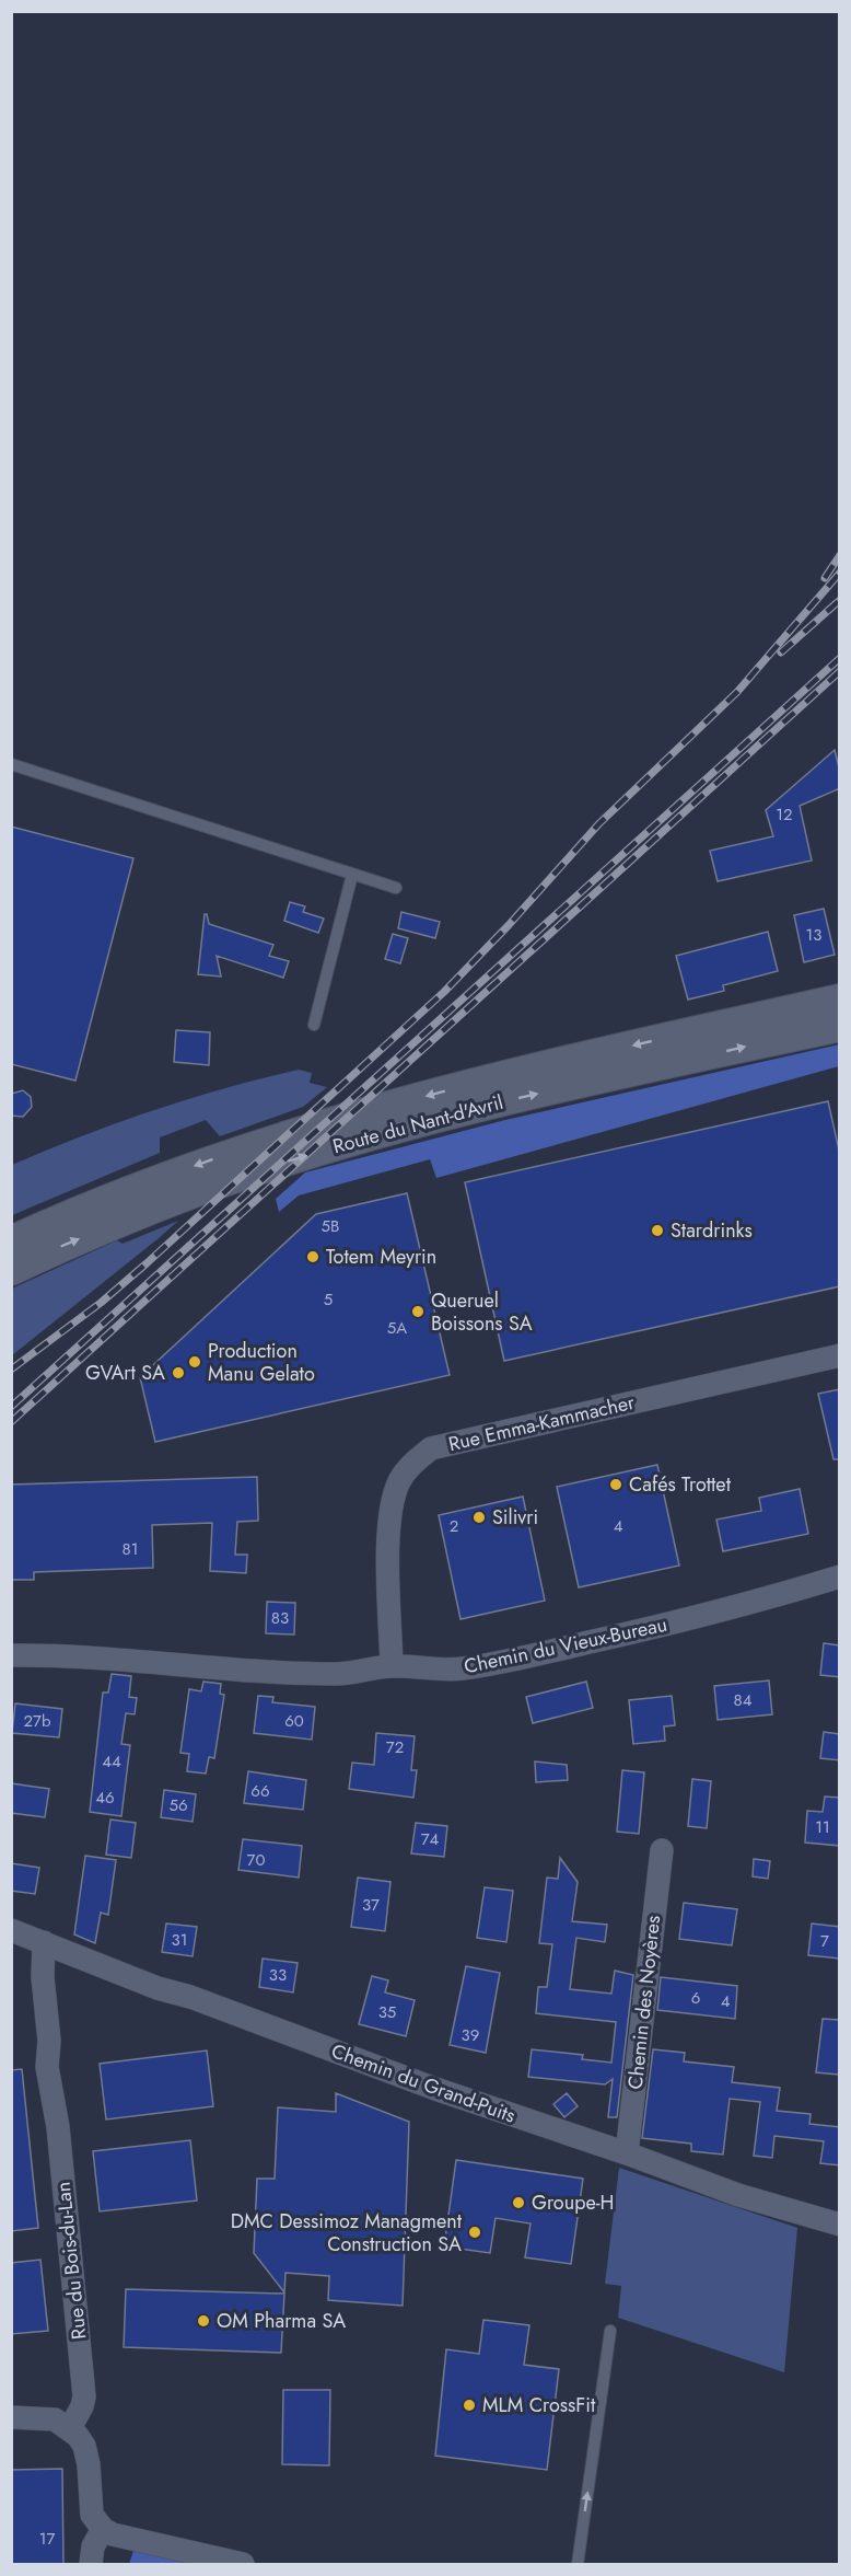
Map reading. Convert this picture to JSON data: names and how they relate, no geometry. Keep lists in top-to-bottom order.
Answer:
{
  "streets": {
    "main road": ["Route du Nant-d'Avril"],
    "street": [
      "Rue Emma-Kammacher",
      "Chemin du Vieux-Bureau",
      "Chemin des Noyères",
      "Chemin du Grand-Puits",
      "Rue du Bois-du-Lan"
    ]
  },
  "crossings": [
    ["Rue Emma-Kammacher", "Chemin du Vieux-Bureau"],
    ["Chemin des Noyères", "Chemin du Grand-Puits"],
    ["Chemin du Grand-Puits", "Rue du Bois-du-Lan"]
  ],
  "places": [
    "Stardrinks",
    "Totem Meyrin",
    "Queruel Boissons SA",
    "Production Manu Gelato",
    "GVArt SA",
    "Cafés Trottet",
    "Silivri",
    "Groupe-H",
    "DMC Dessimoz Managment Construction SA",
    "OM Pharma SA",
    "MLM CrossFit"
  ],
  "house_numbers": [
    "12",
    "13",
    "5B",
    "5",
    "5A",
    "2",
    "4",
    "81",
    "83",
    "84",
    "27b",
    "60",
    "72",
    "44",
    "66",
    "46",
    "56",
    "11",
    "74",
    "70",
    "37",
    "31",
    "7",
    "33",
    "6",
    "4",
    "35",
    "39",
    "17"
  ]
}
